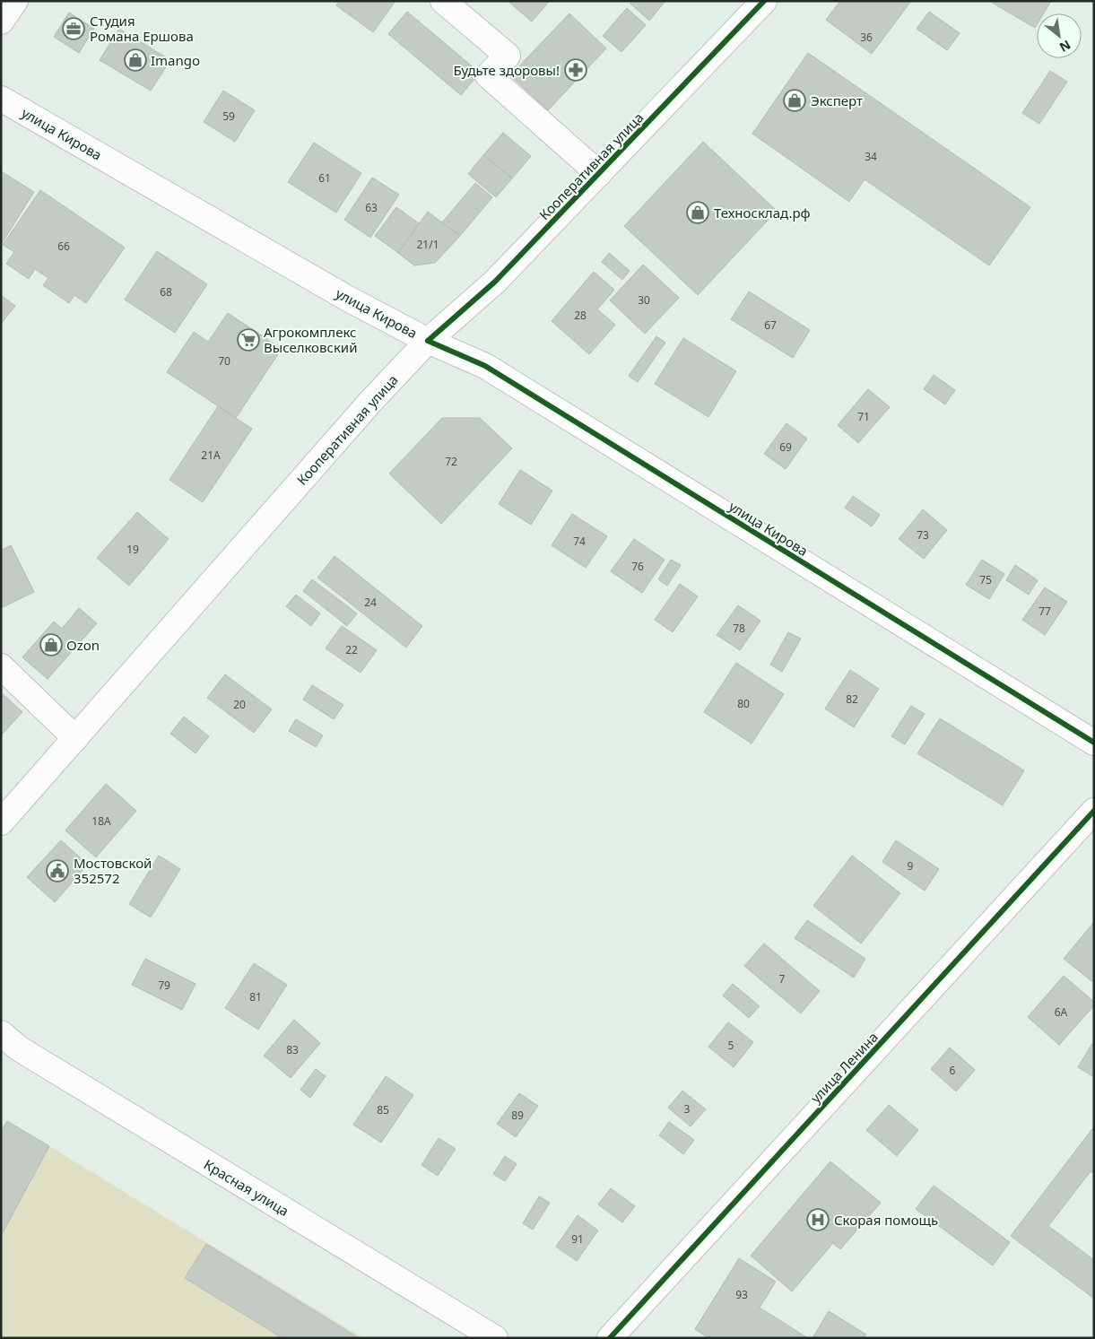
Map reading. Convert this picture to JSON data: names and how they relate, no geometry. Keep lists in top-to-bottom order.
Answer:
{
  "streets": {
    "street": [
      "улица Кирова",
      "Кооперативная улица",
      "улица Ленина",
      "Красная улица"
    ]
  },
  "crossings": [
    ["улица Кирова", "Кооперативная улица"]
  ],
  "places": {
    "office": ["Студия Романа Ершова"],
    "shop": [
      "Imango",
      "Эксперт",
      "Техносклад.рф",
      "Ozon"
    ],
    "pharmacy": ["Будьте здоровы!"],
    "supermarket": ["Агрокомплекс Выселковский"],
    "public building": ["Мостовской 352572"],
    "hospital": ["Скорая помощь"]
  },
  "house_numbers": [
    "36",
    "59",
    "34",
    "61",
    "63",
    "21/1",
    "66",
    "68",
    "30",
    "28",
    "67",
    "70",
    "71",
    "69",
    "21А",
    "72",
    "73",
    "74",
    "19",
    "76",
    "75",
    "24",
    "77",
    "78",
    "22",
    "82",
    "80",
    "20",
    "18А",
    "9",
    "7",
    "79",
    "81",
    "6А",
    "5",
    "83",
    "6",
    "3",
    "85",
    "89",
    "91",
    "93"
  ],
  "north": "bottom right"
}
